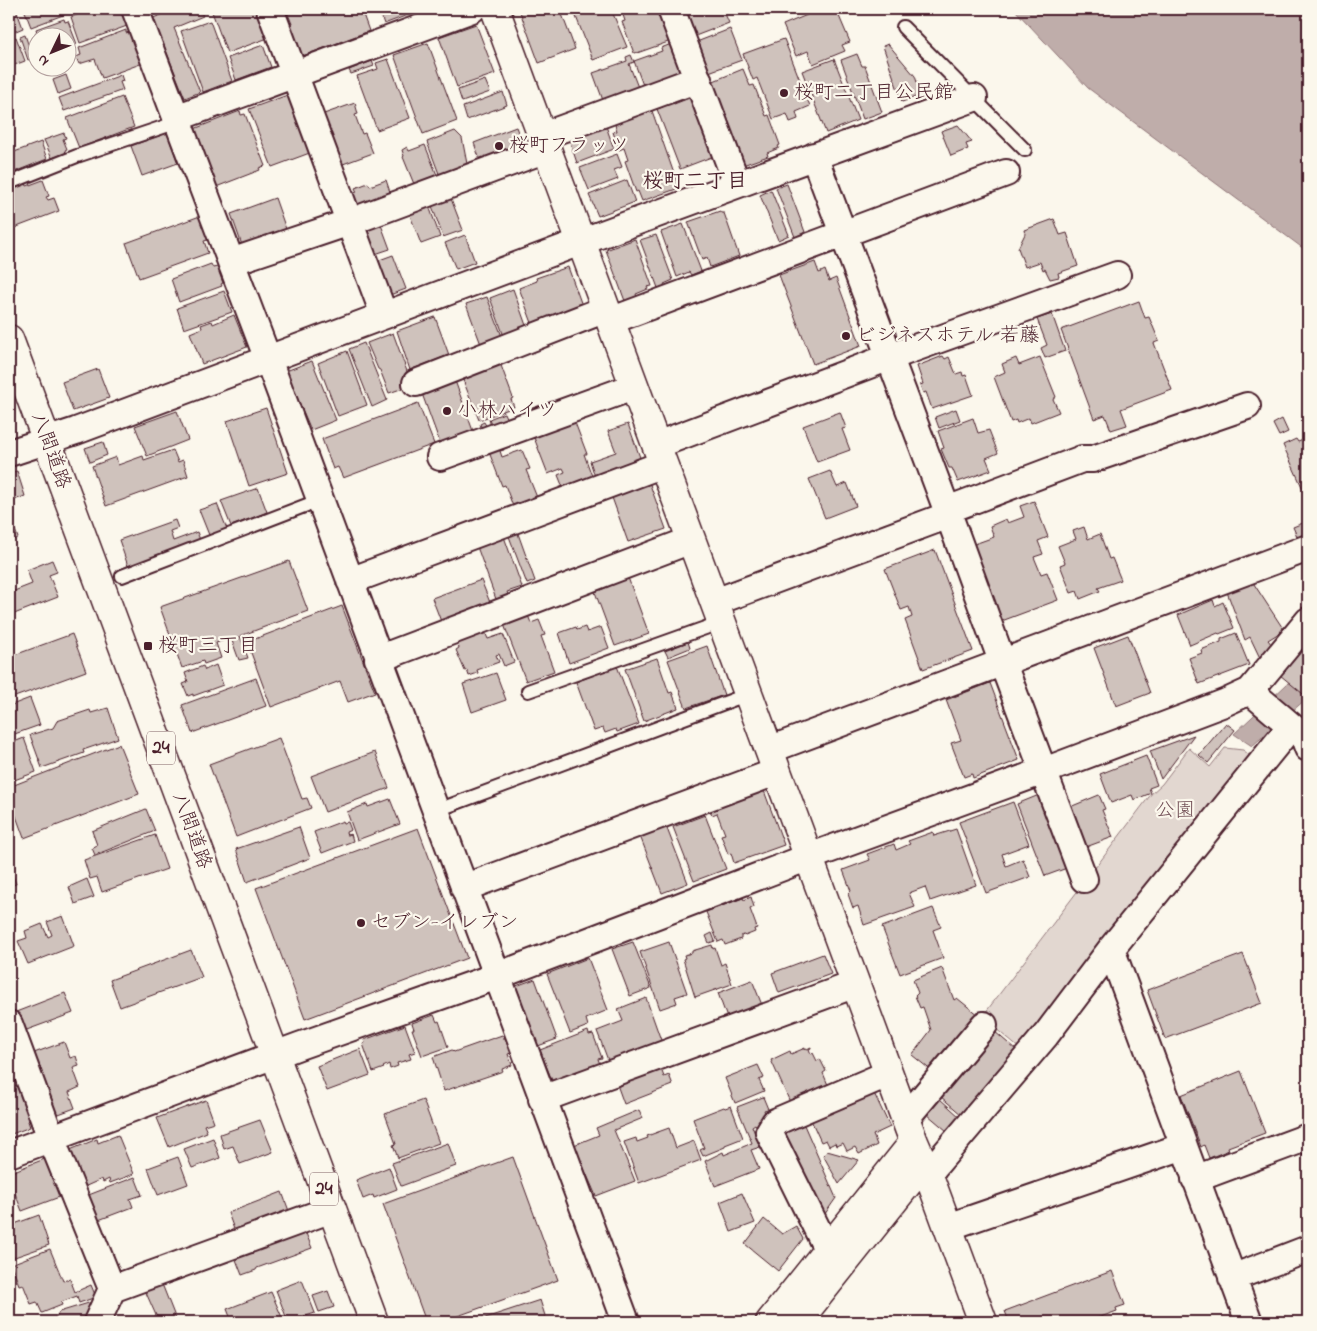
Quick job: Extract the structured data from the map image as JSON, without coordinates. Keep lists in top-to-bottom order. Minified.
{"streets":{"street":["八間道路","24"]},"districts":["桜町二丁目"],"parks":["公園"],"places":{"other":["桜町二丁目公民館","桜町フラッツ","ビジネスホテル 若藤","小林ハイツ","セブン-イレブン"],"transit":["桜町三丁目"]},"north":"bottom left"}
